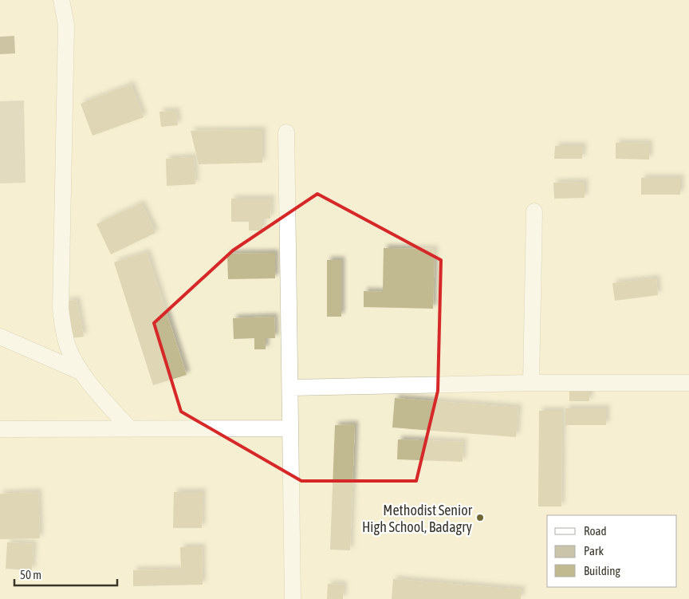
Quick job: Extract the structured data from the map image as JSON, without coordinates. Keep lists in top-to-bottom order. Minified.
{"places":["Methodist Senior High School, Badagry"],"legend":["Road","Park","Building"],"scale_bar":"50 m"}
